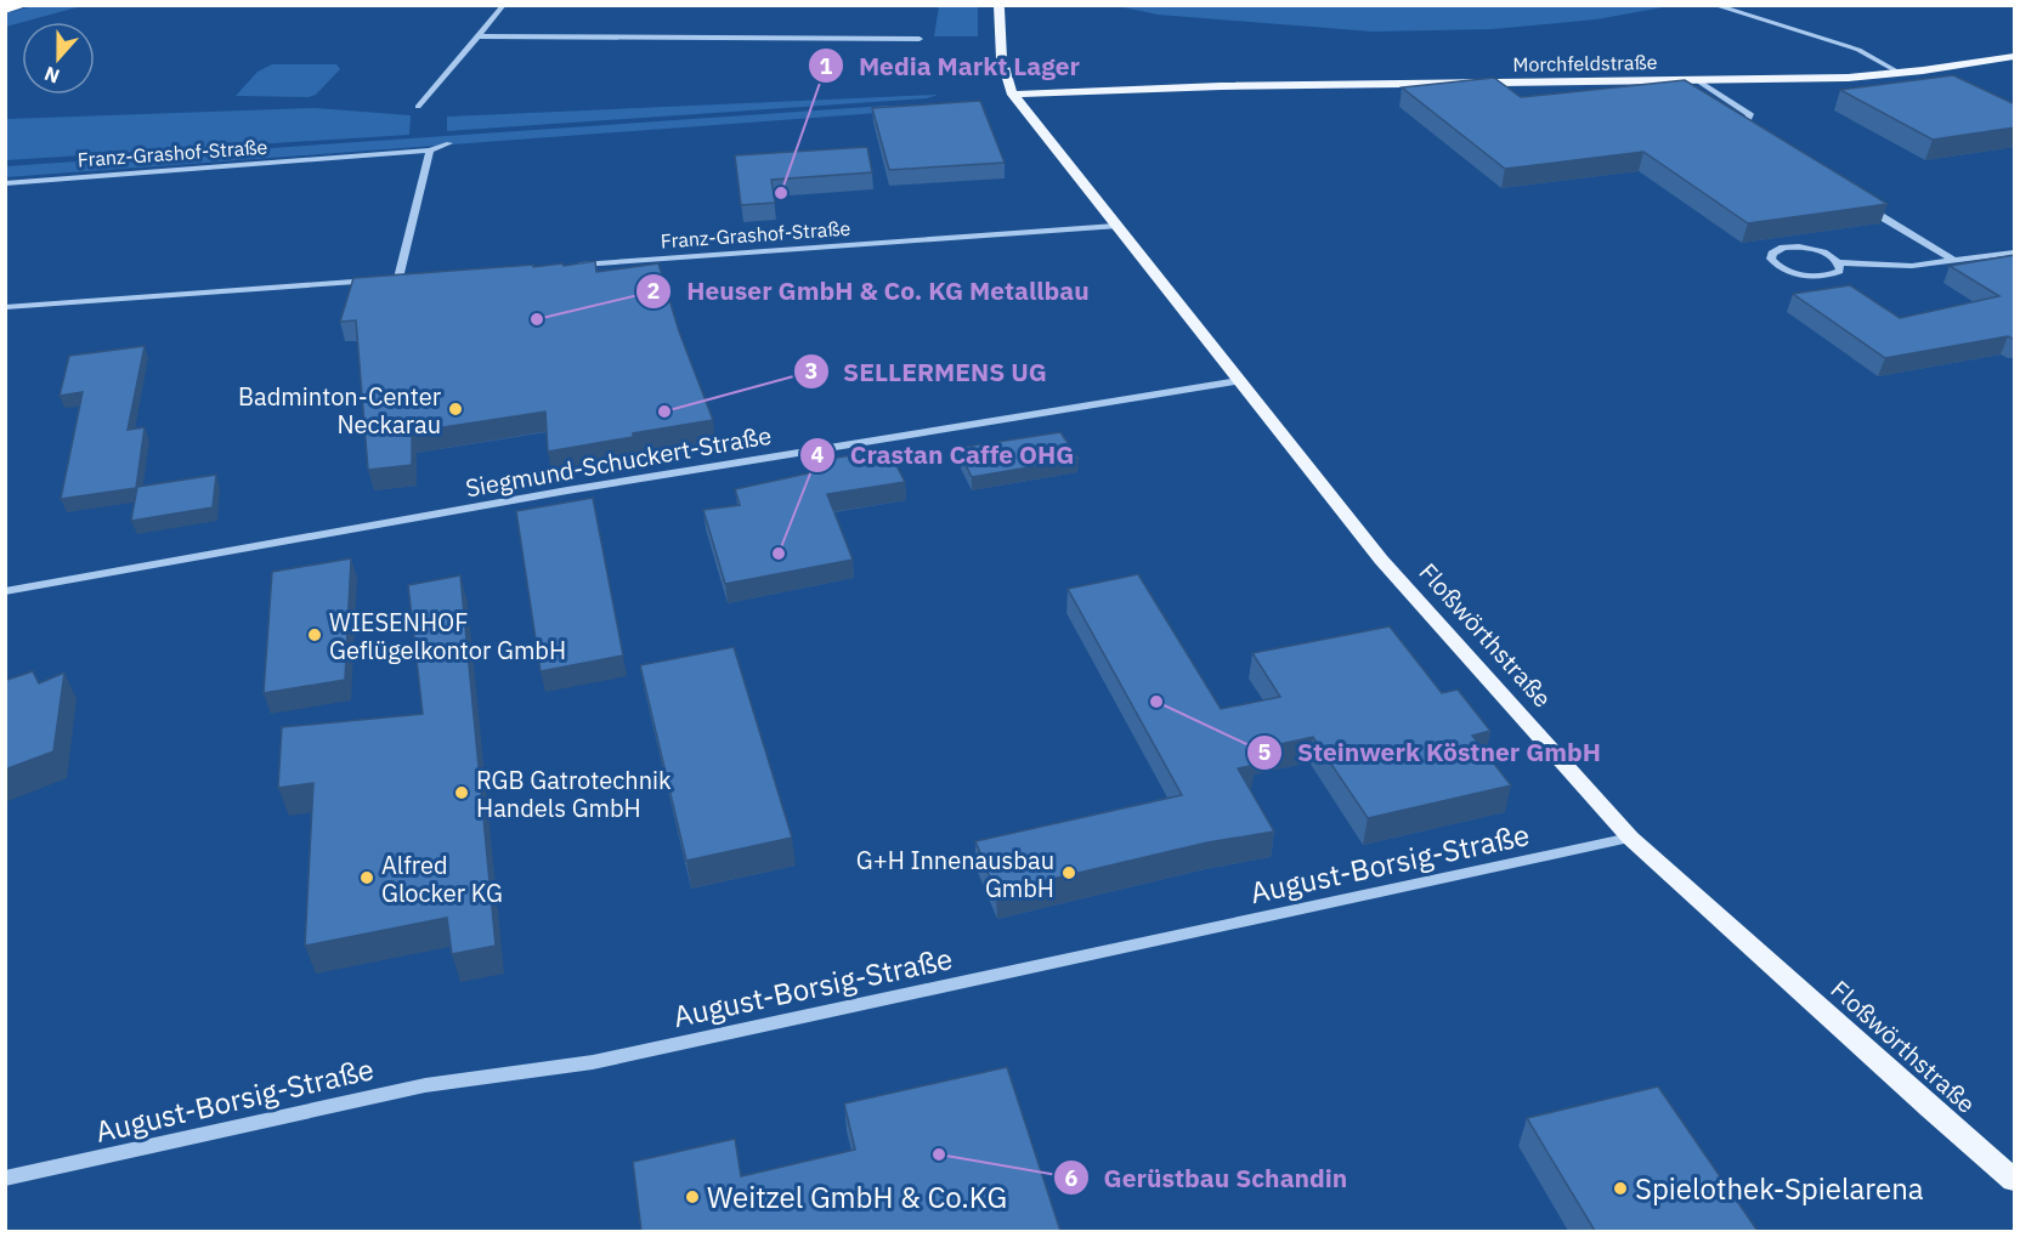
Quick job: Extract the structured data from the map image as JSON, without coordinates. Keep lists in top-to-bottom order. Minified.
{"streets":{"main road":["Morchfeldstraße","Floßwörthstraße"],"street":["Franz-Grashof-Straße","Siegmund-Schuckert-Straße","August-Borsig-Straße"]},"crossings":[["Morchfeldstraße","Floßwörthstraße"],["Franz-Grashof-Straße","Floßwörthstraße"],["Siegmund-Schuckert-Straße","Floßwörthstraße"],["Floßwörthstraße","August-Borsig-Straße"]],"places":["Media Markt Lager","Heuser GmbH & Co. KG Metallbau","Badminton-Center Neckarau","SELLERMENS UG","Crastan Caffe OHG","WIESENHOF Geflügelkontor GmbH","Steinwerk Köstner GmbH","RGB Gatrotechnik Handels GmbH","G+H Innenausbau GmbH","Alfred Glocker KG","Gerüstbau Schandin","Spielothek-Spielarena","Weitzel GmbH & Co.KG"],"north":"bottom"}
